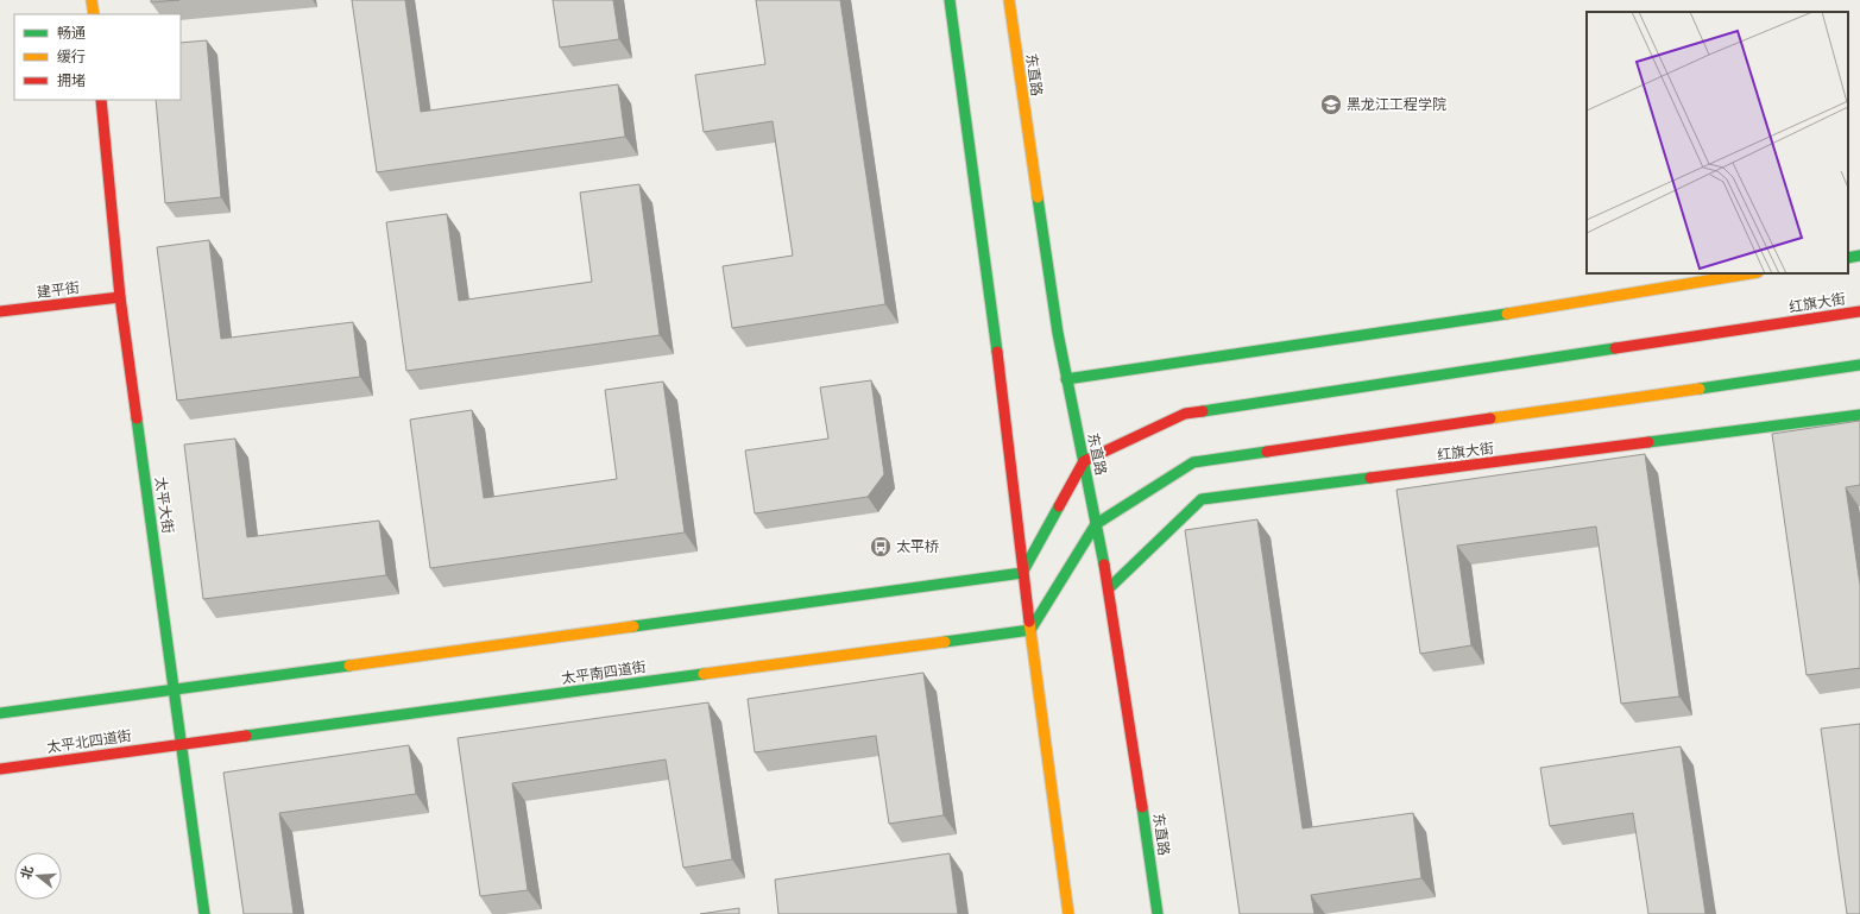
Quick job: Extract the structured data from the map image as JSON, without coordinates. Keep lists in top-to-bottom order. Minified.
{"streets":{"main road":["东直路","建平街","红旗大街","太平大街","太平南四道街","太平北四道街"]},"crossings":[["东直路","红旗大街"],["建平街","太平大街"],["太平大街","太平南四道街"],["太平大街","太平北四道街"],["太平南四道街","太平北四道街"]],"places":{"school or university":["黑龙江工程学院"],"bus stop":["太平桥"]},"legend":["畅通","缓行","拥堵"],"north":"left"}
